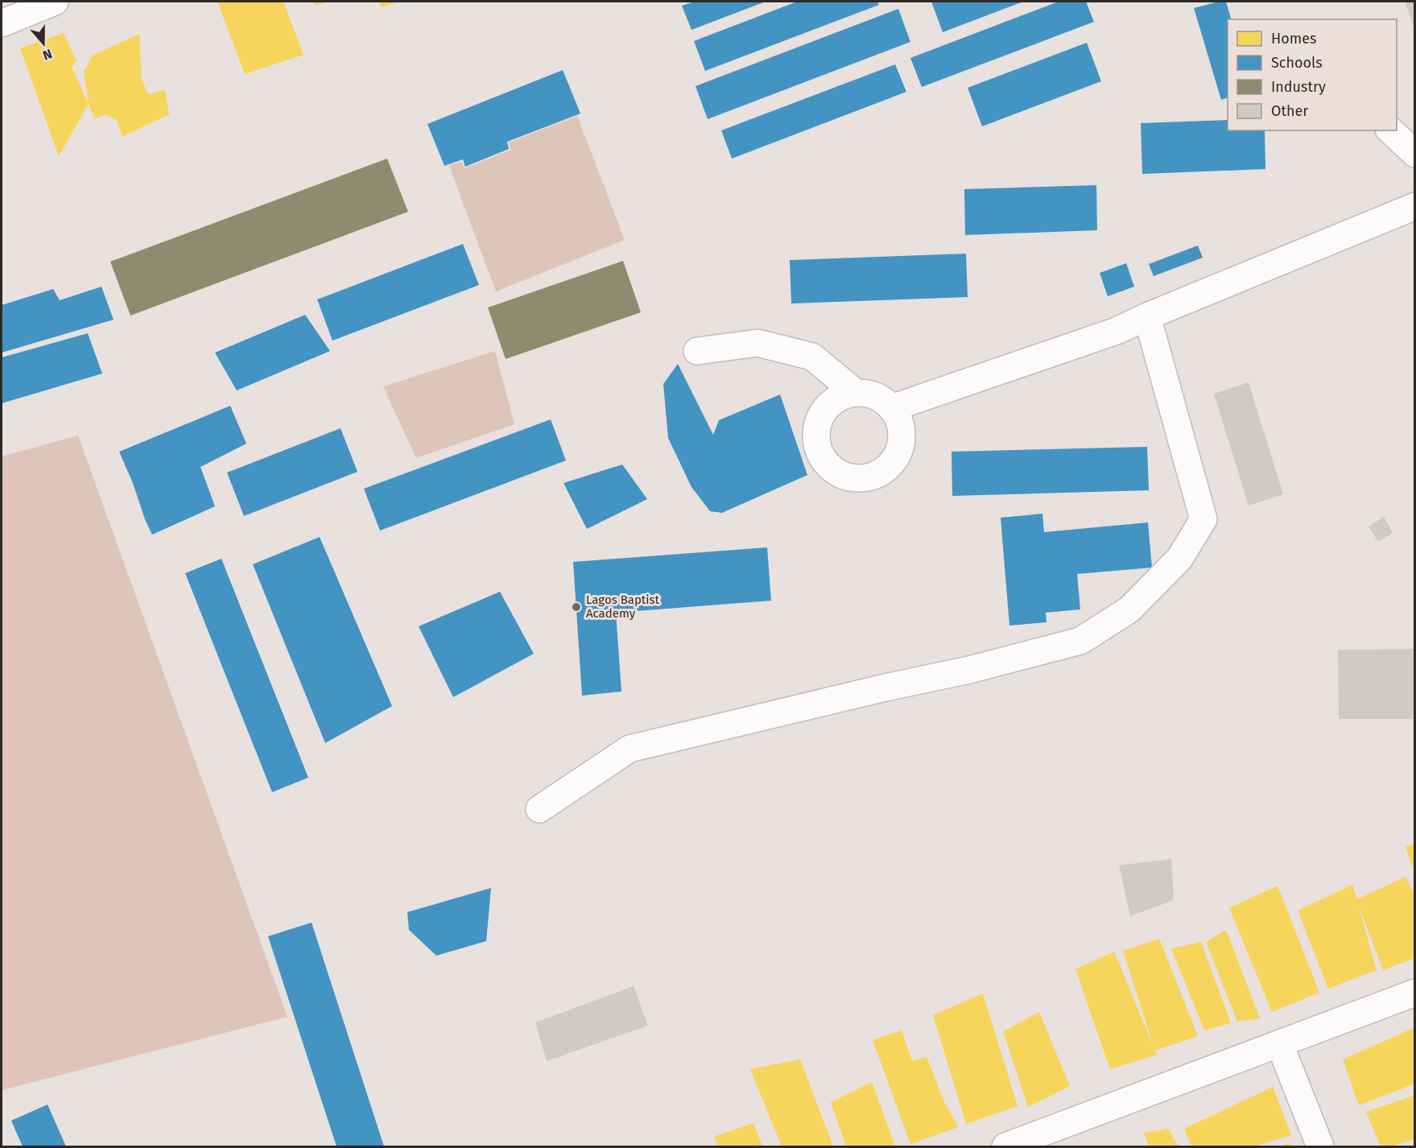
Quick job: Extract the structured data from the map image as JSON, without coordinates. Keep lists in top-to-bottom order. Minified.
{"places":["Lagos Baptist Academy"],"legend":["Homes","Schools","Industry","Other"],"north":"bottom"}
